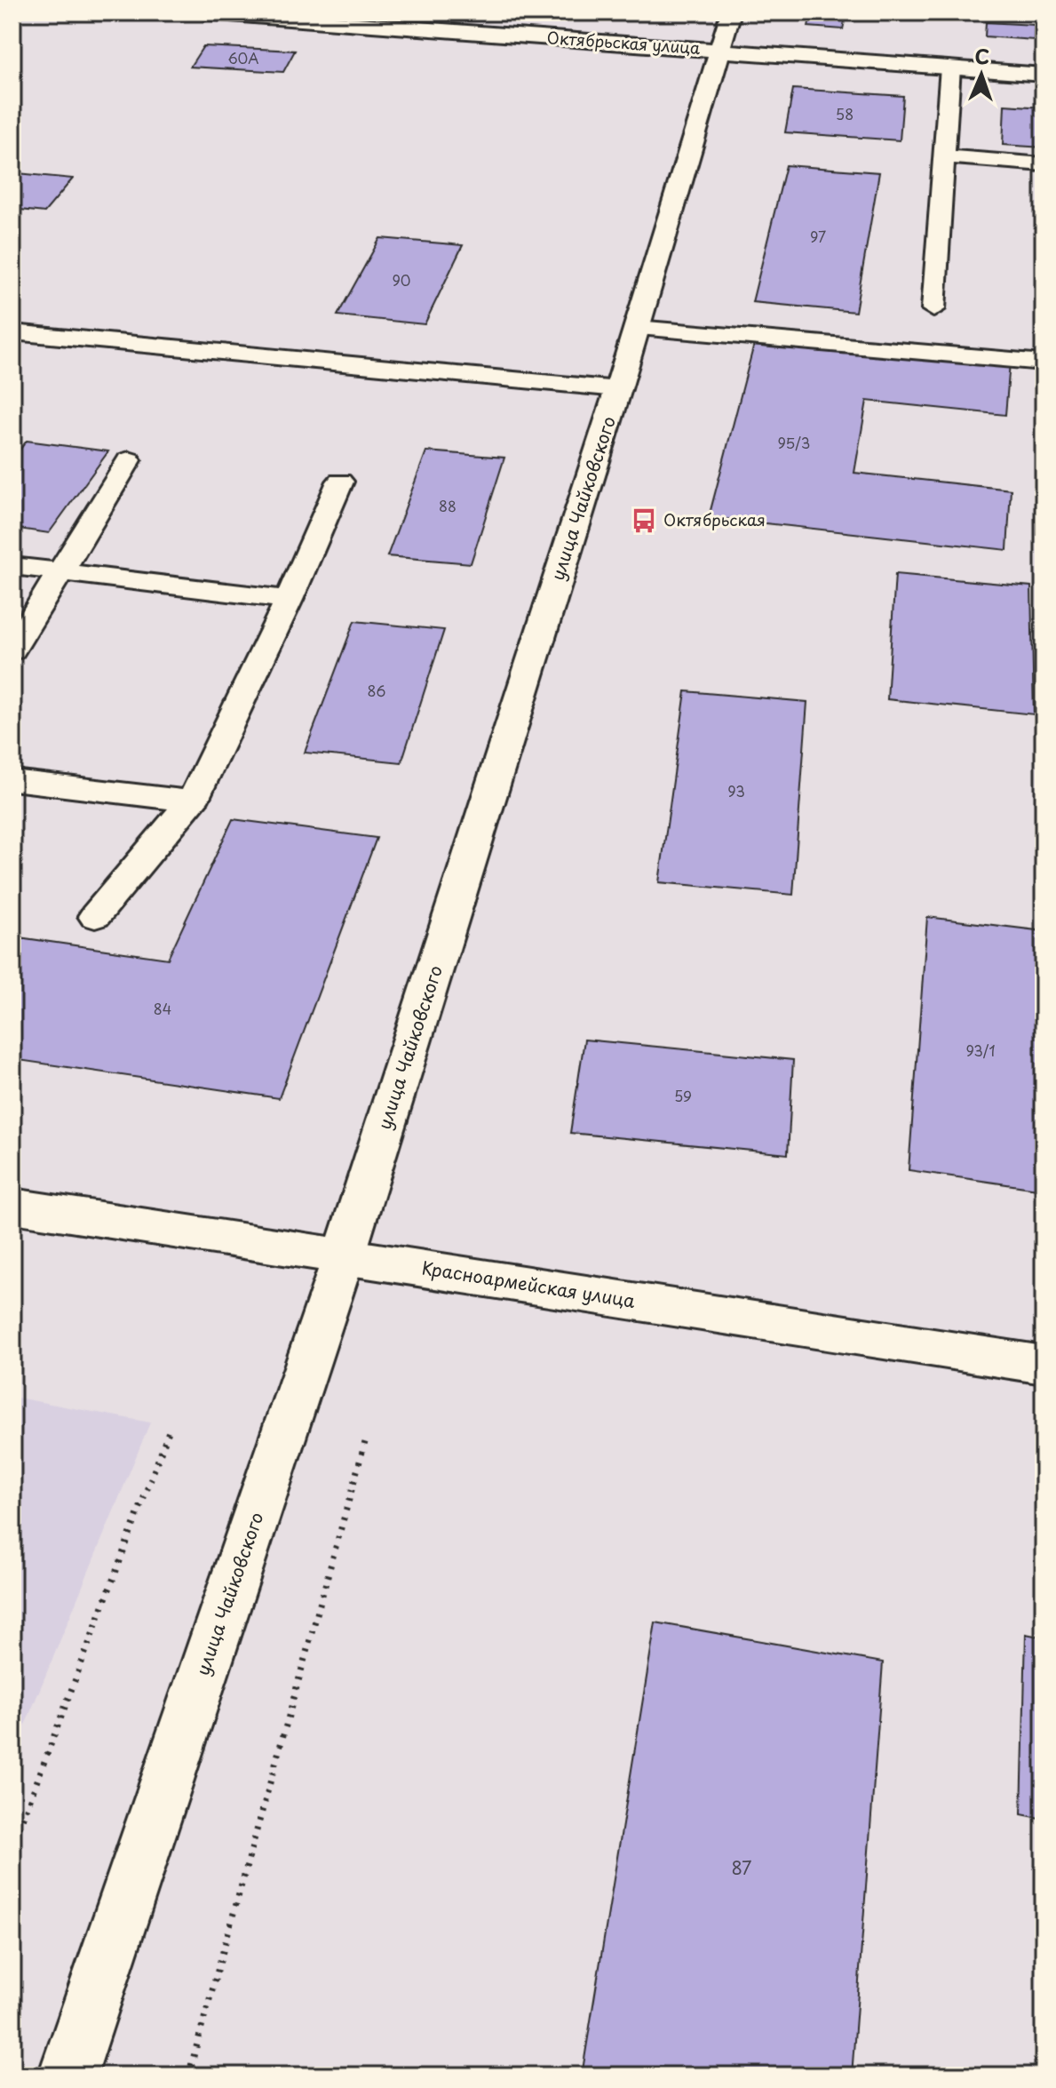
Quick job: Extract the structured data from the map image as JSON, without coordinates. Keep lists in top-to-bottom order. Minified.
{"streets":{"main road":["Октябрьская улица","улица Чайковского","Красноармейская улица"]},"crossings":[["Октябрьская улица","улица Чайковского"],["улица Чайковского","Красноармейская улица"]],"places":{"bus stop":["Октябрьская"]},"house_numbers":["60А","58","97","90","95/3","88","86","93","84","93/1","59","87"],"north":"top"}
